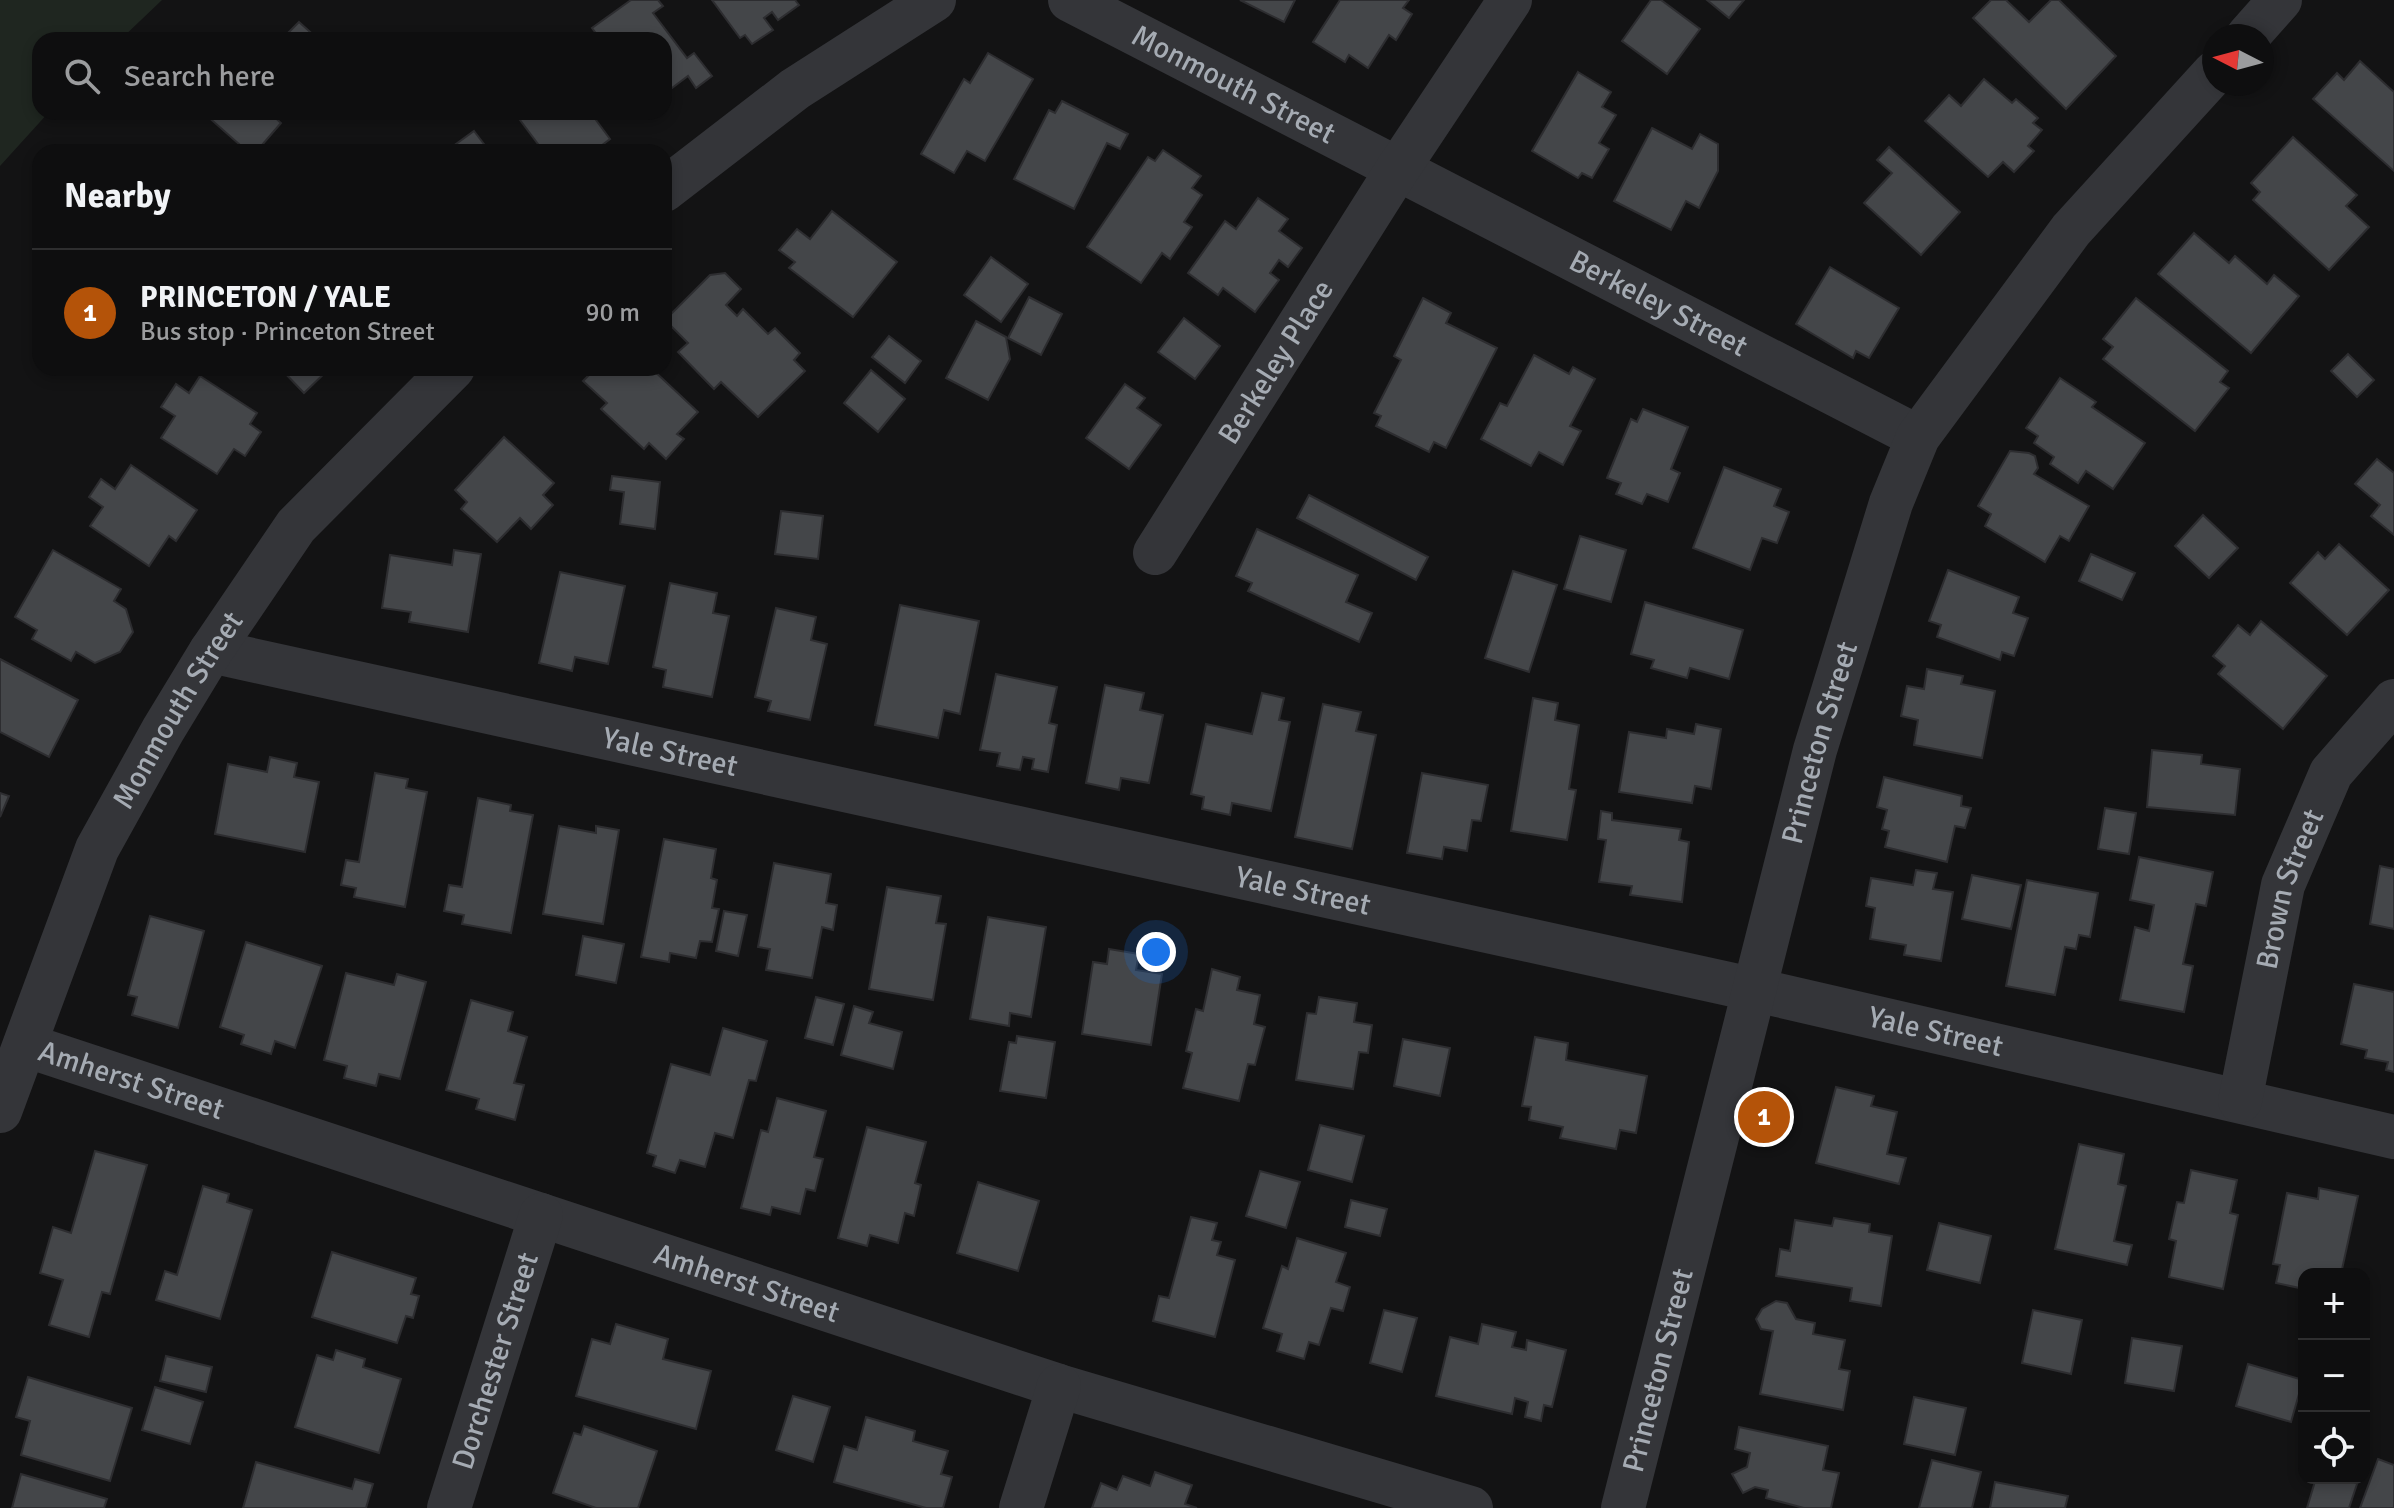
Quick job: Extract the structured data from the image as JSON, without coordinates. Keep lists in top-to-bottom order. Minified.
{"streets":{"street":["Monmouth Street","Berkeley Street","Berkeley Place","Princeton Street","Yale Street","Brown Street","Amherst Street","Dorchester Street"]},"crossings":[["Monmouth Street","Berkeley Street"],["Monmouth Street","Berkeley Place"],["Monmouth Street","Yale Street"],["Monmouth Street","Amherst Street"],["Berkeley Street","Berkeley Place"],["Berkeley Street","Princeton Street"],["Princeton Street","Yale Street"],["Yale Street","Brown Street"],["Amherst Street","Dorchester Street"]],"north":"left","page":{"search":"Search here","heading":"Nearby","list":[{"mark":"1","name":"PRINCETON / YALE","note":"Bus stop · Princeton Street","value":"90 m"}],"pins":"1","map_buttons":["+","−"]}}
